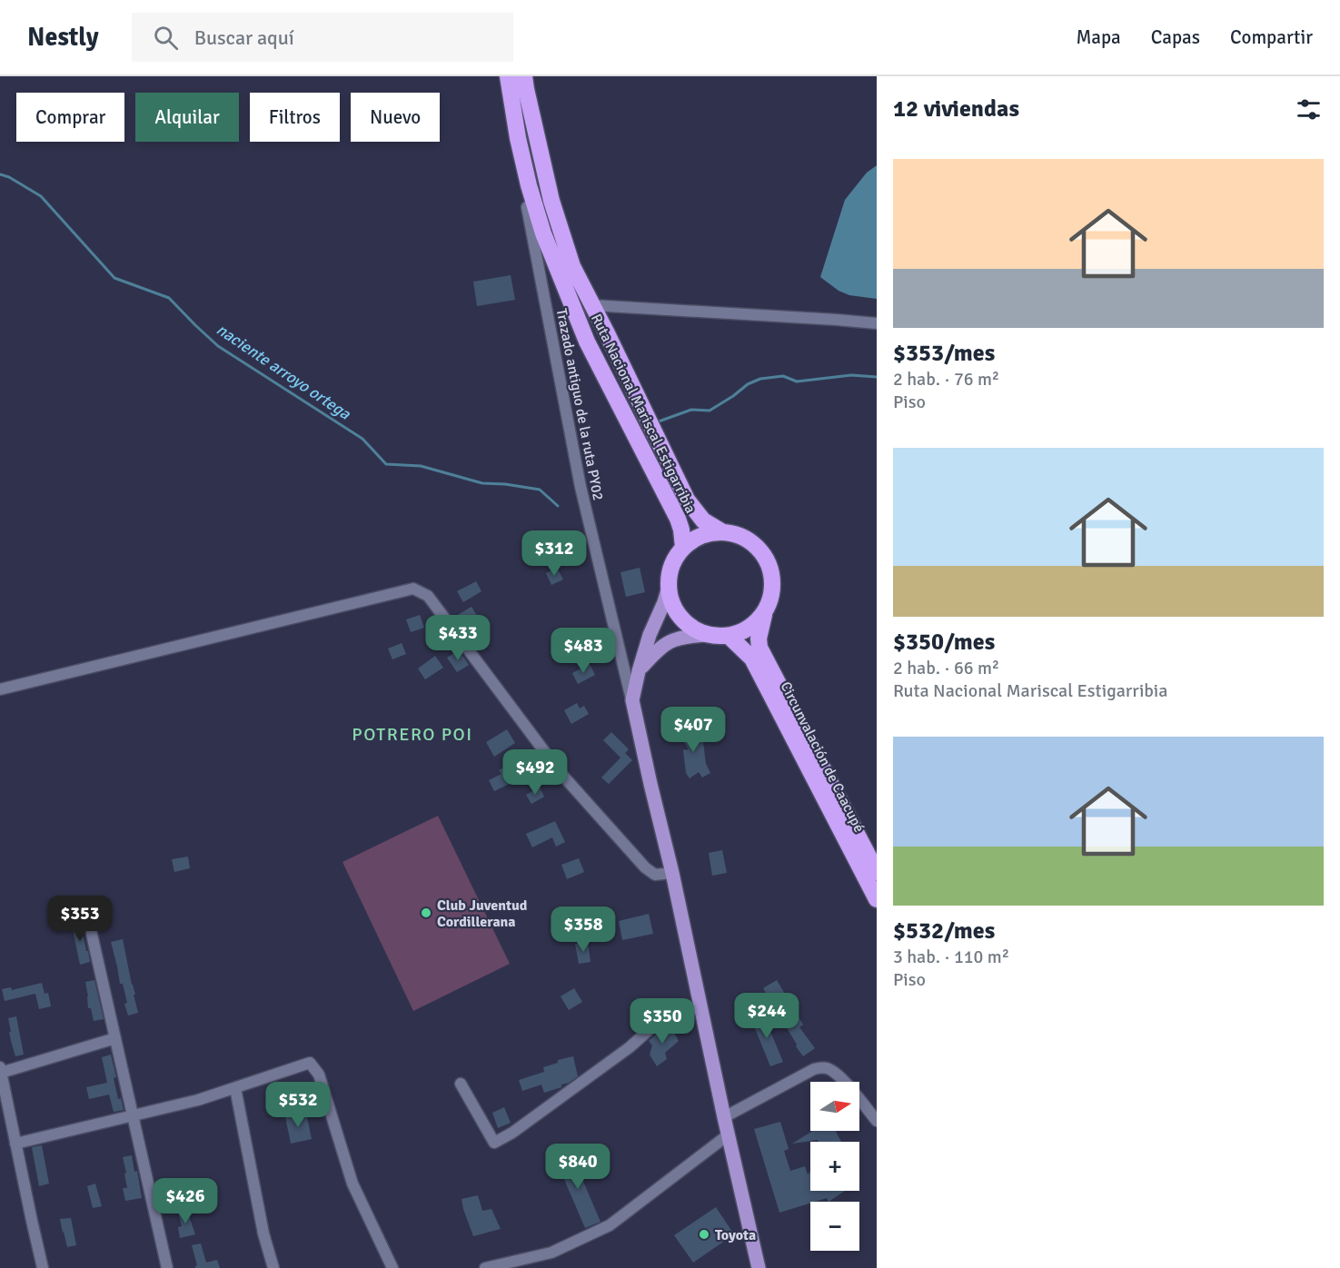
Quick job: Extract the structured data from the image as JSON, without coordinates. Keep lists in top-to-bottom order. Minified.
{"streets":{"highway":["Ruta Nacional Mariscal Estigarribia","Circunvalación de Caacupé"],"street":["Trazado antiguo de la ruta PY02"]},"crossings":[["Ruta Nacional Mariscal Estigarribia","Circunvalación de Caacupé"]],"districts":["POTRERO POI"],"water":["naciente arroyo ortega"],"places":["Club Juventud Cordillerana","Toyota"],"north":"right","page":{"header":"Nestly","search":"Buscar aquí","nav":["Mapa","Capas","Compartir"],"heading":"12 viviendas","chip":["Comprar","Alquilar","Filtros","Nuevo"],"list":[{"name":"$353/mes","note":"2 hab. · 76 m² · Piso"},{"name":"$350/mes","note":"2 hab. · 66 m² · Ruta Nacional Mariscal Estigarribia"},{"name":"$532/mes","note":"3 hab. · 110 m² · Piso"}],"price":["$312","$433","$483","$407","$492","$353","$358","$244","$350","$532","$840","$426"],"map_buttons":["+","−"]}}
